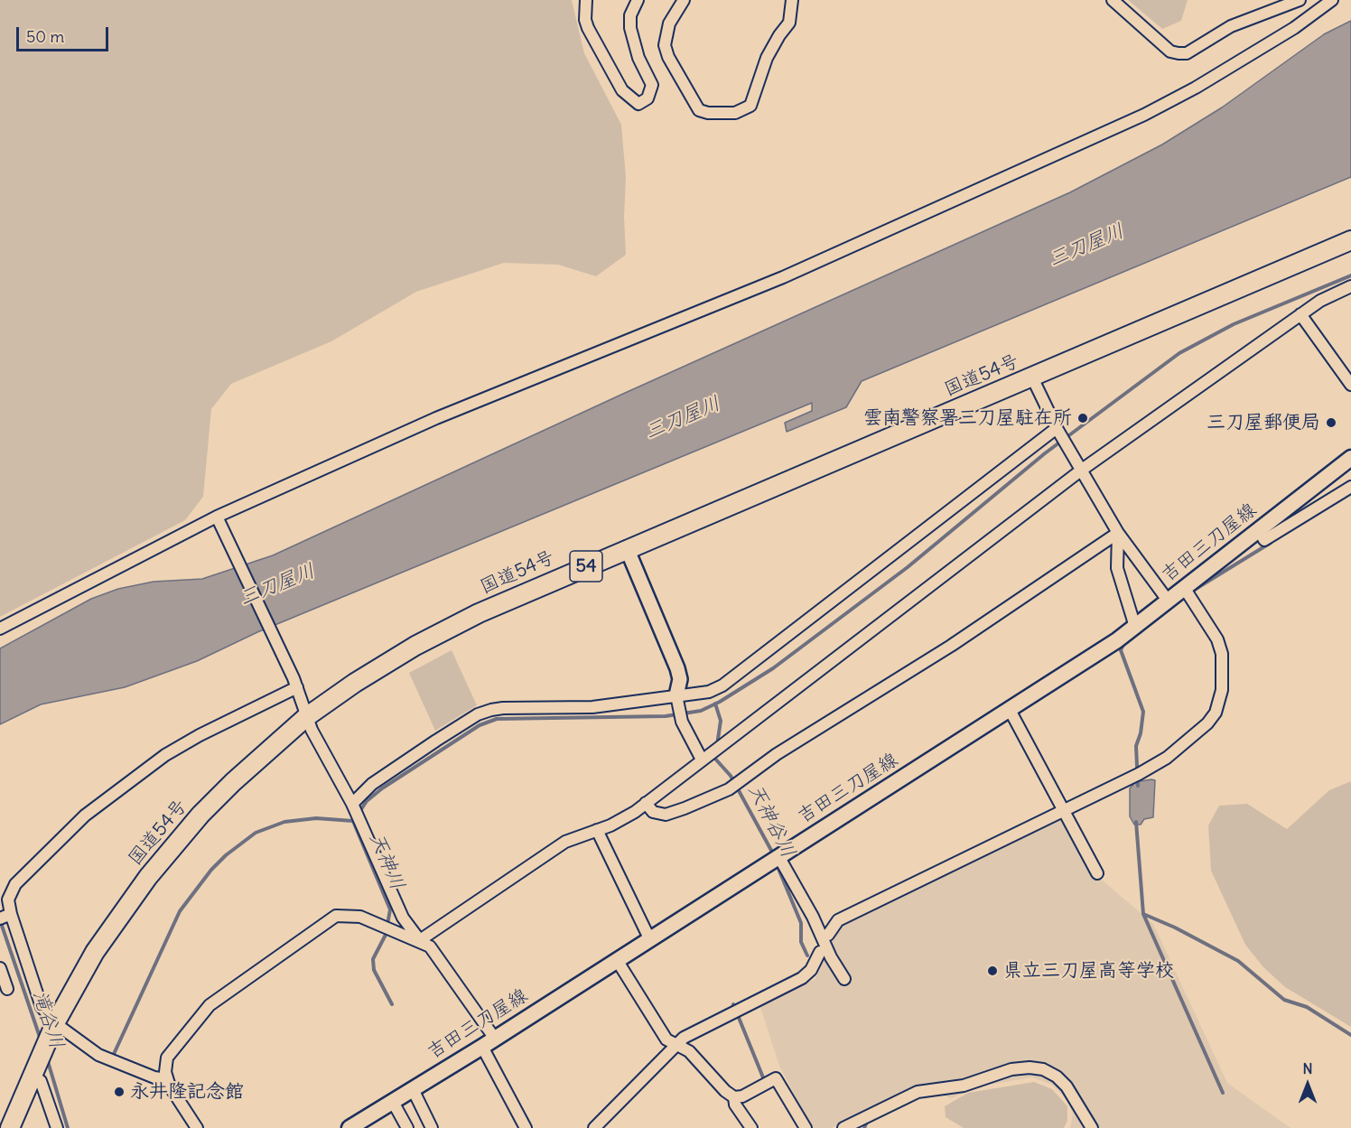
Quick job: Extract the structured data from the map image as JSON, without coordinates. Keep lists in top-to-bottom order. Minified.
{"streets":{"highway":["国道54号","54"],"main road":["吉田三刀屋線"]},"water":["三刀屋川","天神谷川","天神川","滝谷川"],"places":["雲南警察署三刀屋駐在所","三刀屋郵便局","県立三刀屋高等学校","永井隆記念館"],"scale_bar":"50 m","north":"top"}
